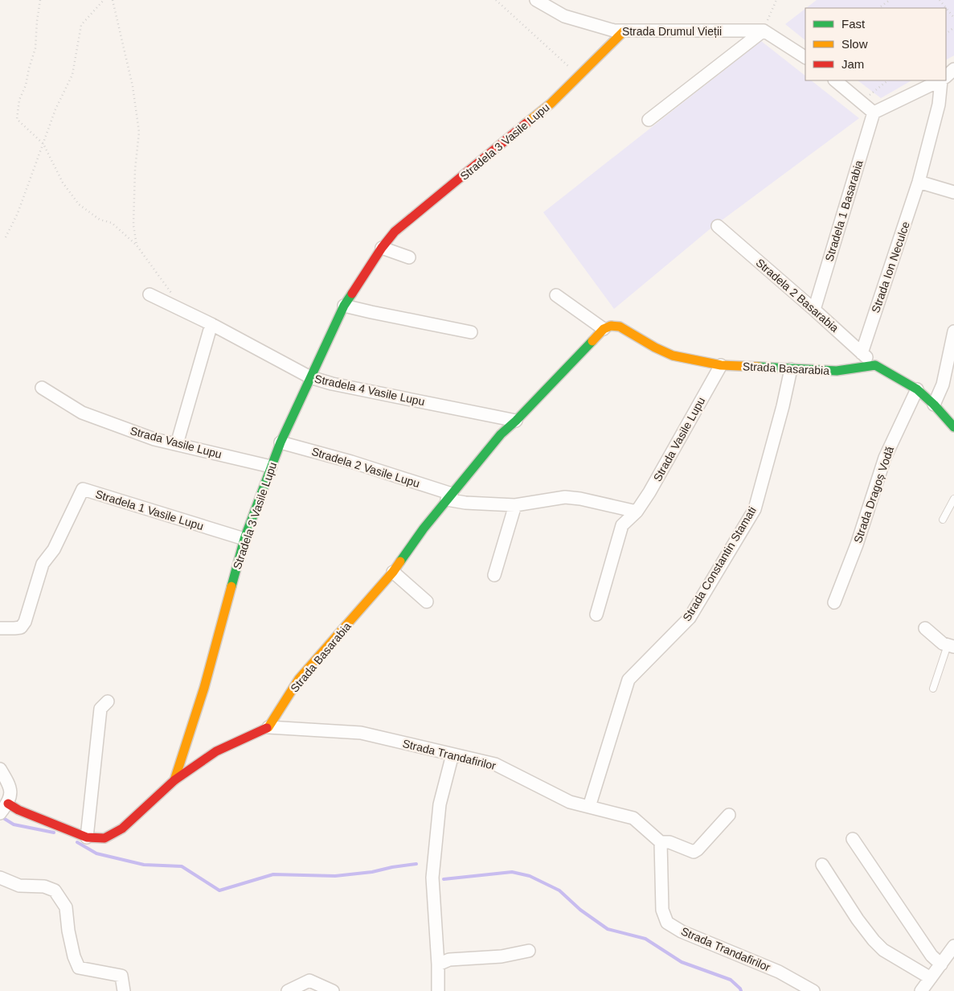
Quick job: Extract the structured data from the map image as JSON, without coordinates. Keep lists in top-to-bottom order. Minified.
{"streets":{"street":["Strada Drumul Vieții","Stradela 3 Vasile Lupu","Stradela 1 Basarabia","Strada Ion Neculce","Stradela 2 Basarabia","Strada Basarabia","Stradela 4 Vasile Lupu","Strada Vasile Lupu","Stradela 2 Vasile Lupu","Strada Dragoș Vodă","Stradela 1 Vasile Lupu","Strada Constantin Stamati","Strada Trandafirilor"]},"crossings":[["Strada Drumul Vieții","Stradela 3 Vasile Lupu"],["Stradela 3 Vasile Lupu","Stradela 4 Vasile Lupu"],["Stradela 3 Vasile Lupu","Strada Vasile Lupu"],["Stradela 3 Vasile Lupu","Stradela 2 Vasile Lupu"],["Stradela 3 Vasile Lupu","Stradela 1 Vasile Lupu"],["Stradela 1 Basarabia","Stradela 2 Basarabia"],["Strada Ion Neculce","Stradela 2 Basarabia"],["Stradela 2 Basarabia","Strada Basarabia"],["Strada Basarabia","Stradela 4 Vasile Lupu"],["Strada Basarabia","Strada Vasile Lupu"],["Strada Basarabia","Stradela 2 Vasile Lupu"],["Strada Basarabia","Strada Constantin Stamati"],["Strada Basarabia","Strada Trandafirilor"],["Strada Constantin Stamati","Strada Trandafirilor"]],"legend":["Fast","Slow","Jam"]}
